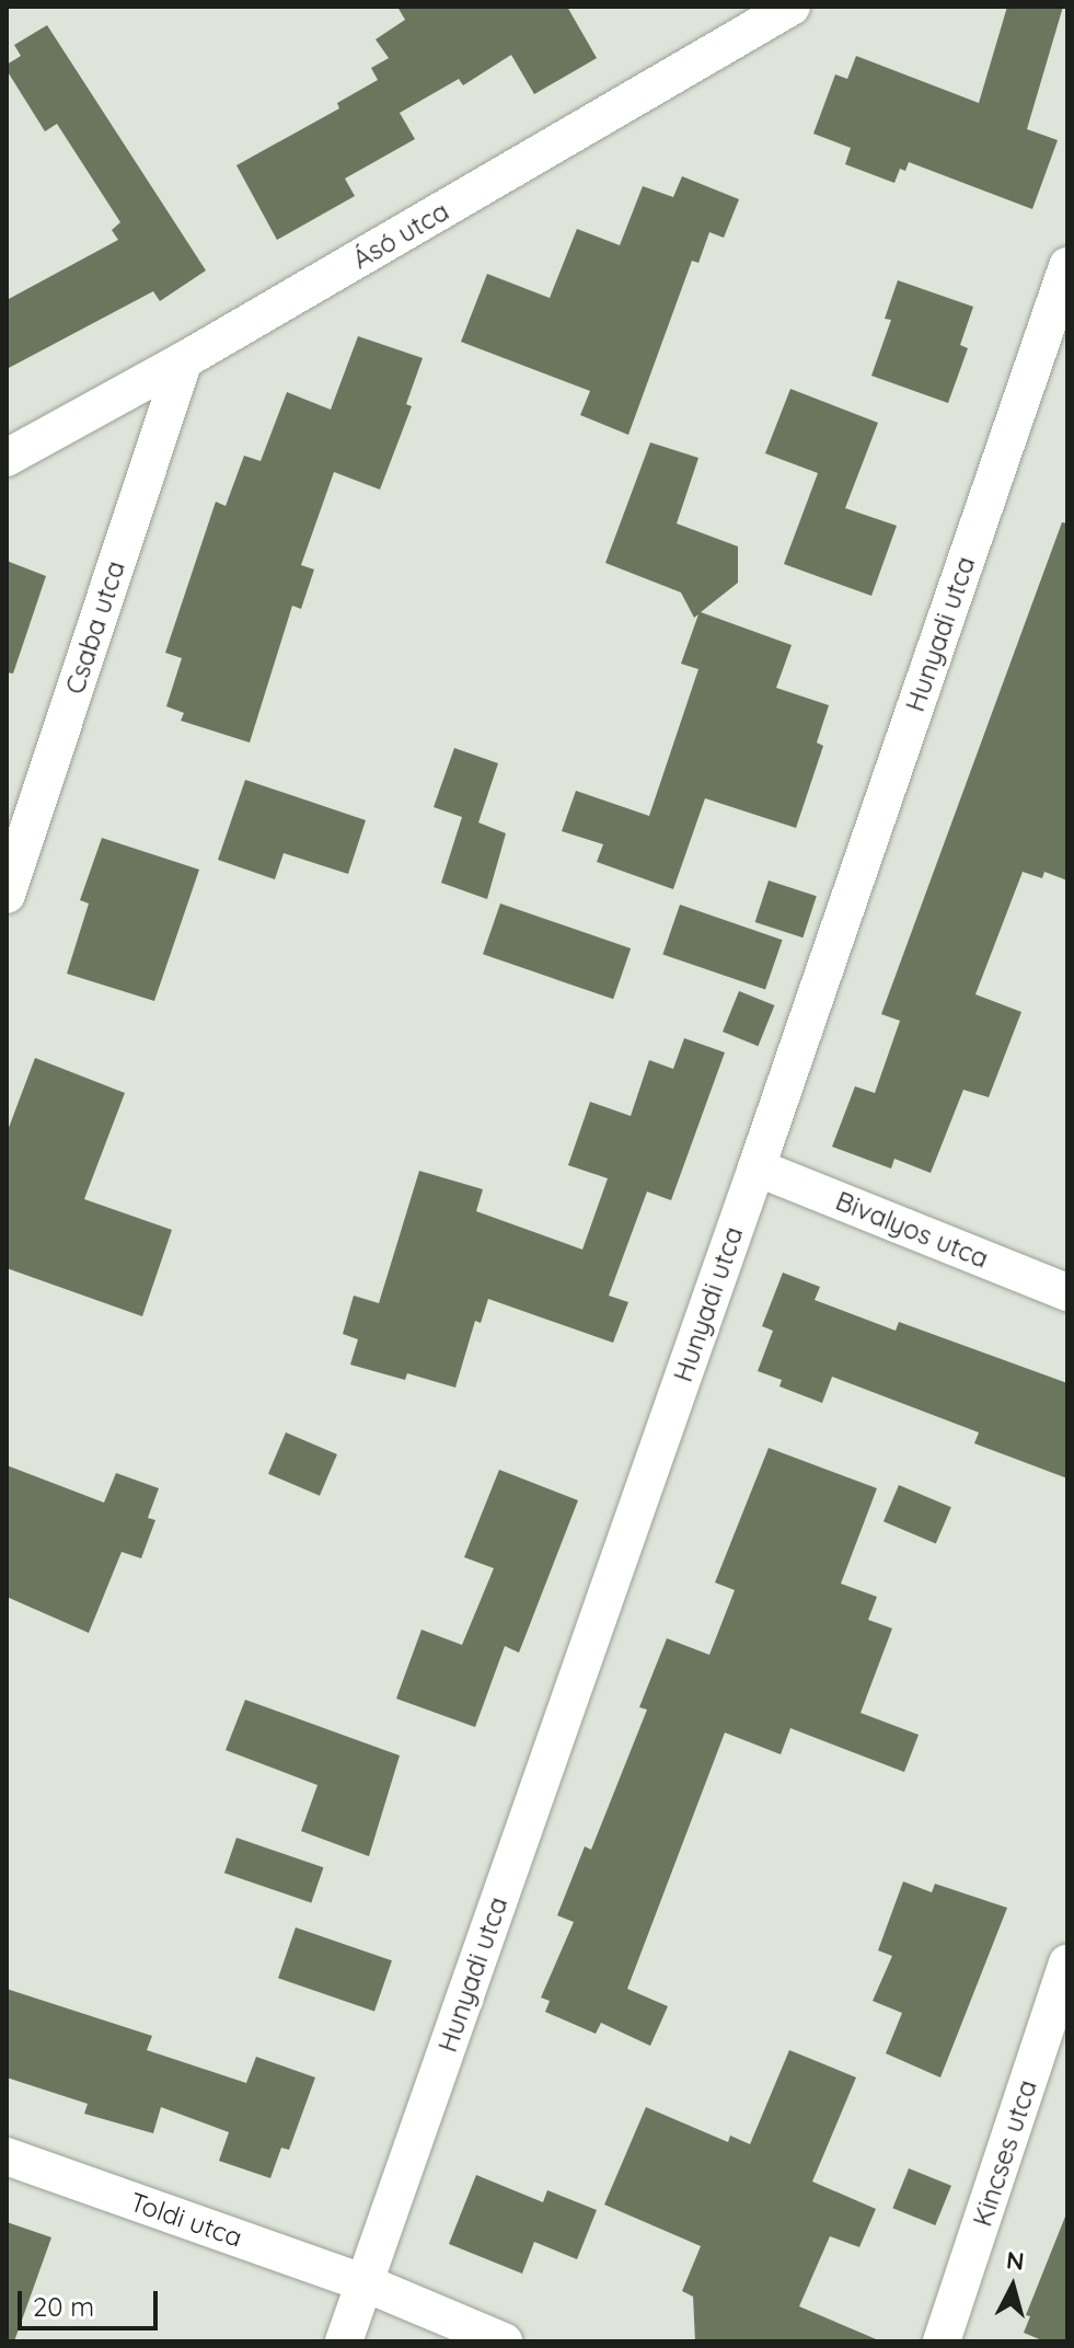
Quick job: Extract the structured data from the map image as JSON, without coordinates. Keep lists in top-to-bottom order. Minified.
{"streets":{"street":["Ásó utca","Csaba utca","Hunyadi utca","Bivalyos utca","Kincses utca","Toldi utca"]},"crossings":[["Ásó utca","Csaba utca"],["Hunyadi utca","Bivalyos utca"],["Hunyadi utca","Toldi utca"]],"scale_bar":"20 m","north":"top"}
